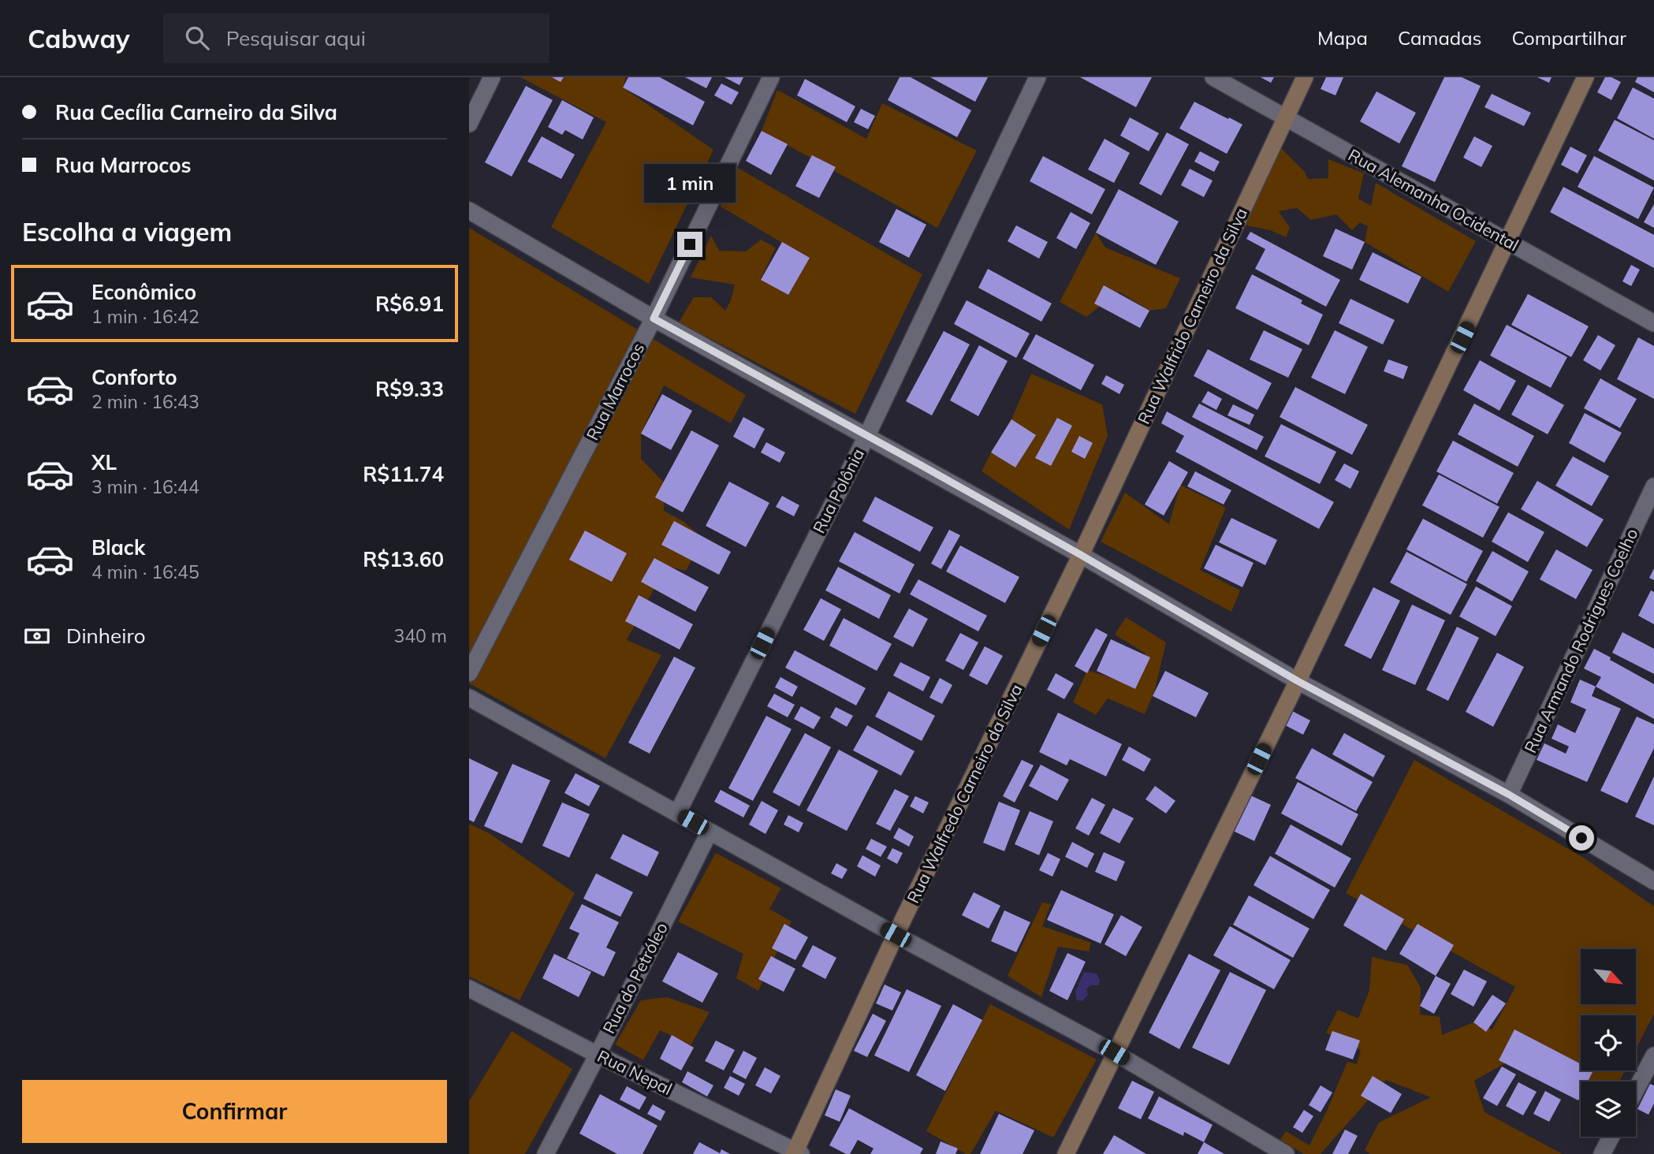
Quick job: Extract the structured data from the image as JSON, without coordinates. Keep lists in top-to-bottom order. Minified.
{"streets":{"main road":["Rua Walfrido Carneiro da Silva","Rua Walfredo Carneiro da Silva"],"street":["Rua Alemanha Ocidental","Rua Marrocos","Rua Polônia","Rua Armando Rodrigues Coelho","Rua do Petróleo","Rua Nepal"]},"crossings":[["Rua Alemanha Ocidental","Rua Walfrido Carneiro da Silva"],["Rua Walfrido Carneiro da Silva","Rua Walfredo Carneiro da Silva"],["Rua Walfredo Carneiro da Silva","Rua Nepal"],["Rua do Petróleo","Rua Nepal"]],"north":"bottom right","page":{"header":"Cabway","search":"Pesquisar aqui","nav":["Mapa","Camadas","Compartilhar"],"banner":["Rua Cecília Carneiro da Silva","Rua Marrocos"],"bubble":"1 min","heading":"Escolha a viagem","list":[{"name":"Econômico","note":"1 min · 16:42","value":"R$6.91"},{"name":"Conforto","note":"2 min · 16:43","value":"R$9.33"},{"name":"XL","note":"3 min · 16:44","value":"R$11.74"},{"name":"Black","note":"4 min · 16:45","value":"R$13.60"}],"pay":["Dinheiro","340 m"],"buttons":"Confirmar"}}
